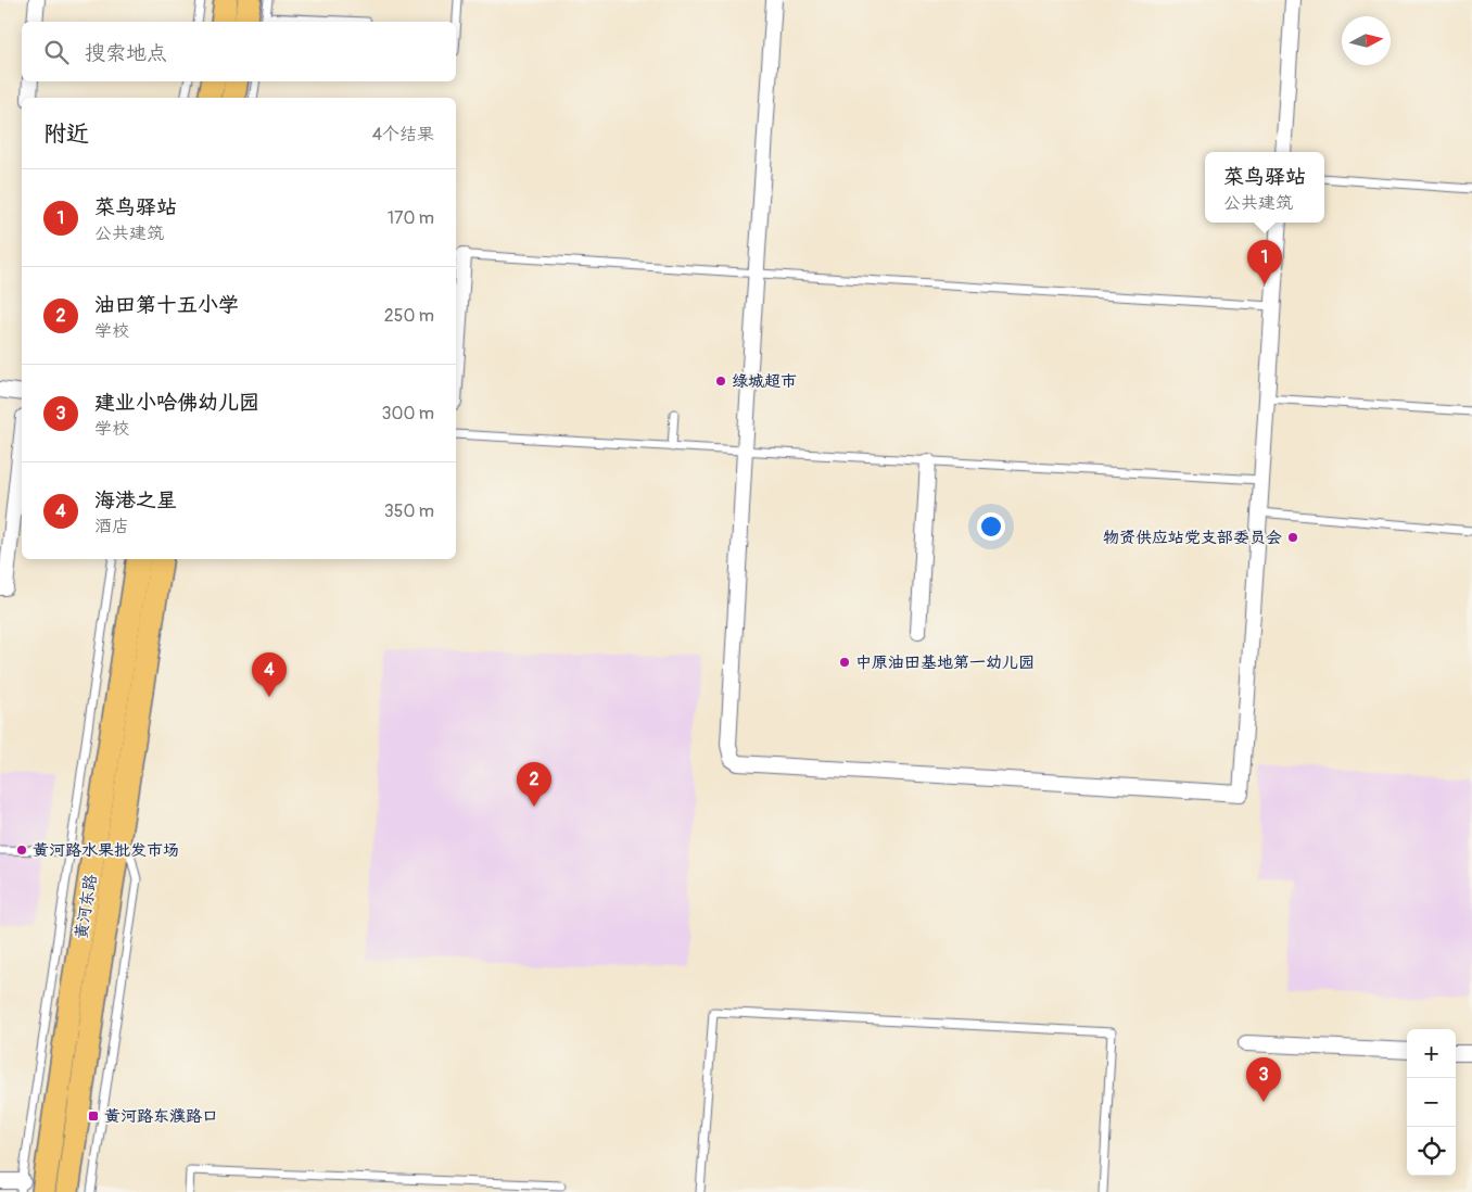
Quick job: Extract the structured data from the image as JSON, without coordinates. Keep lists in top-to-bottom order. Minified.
{"streets":{"main road":["黄河东路"]},"places":{"other":["绿城超市","物资供应站党支部委员会","中原油田基地第一幼儿园","黄河路水果批发市场"],"transit":["黄河路东濮路口"]},"north":"right","page":{"search":"搜索地点","heading":["附近","4个结果"],"popup":["菜鸟驿站","公共建筑"],"list":[{"mark":"1","name":"菜鸟驿站","note":"公共建筑","value":"170 m"},{"mark":"2","name":"油田第十五小学","note":"学校","value":"250 m"},{"mark":"3","name":"建业小哈佛幼儿园","note":"学校","value":"300 m"},{"mark":"4","name":"海港之星","note":"酒店","value":"350 m"}],"pins":["1","4","2","3"],"map_buttons":["+","−"]}}
